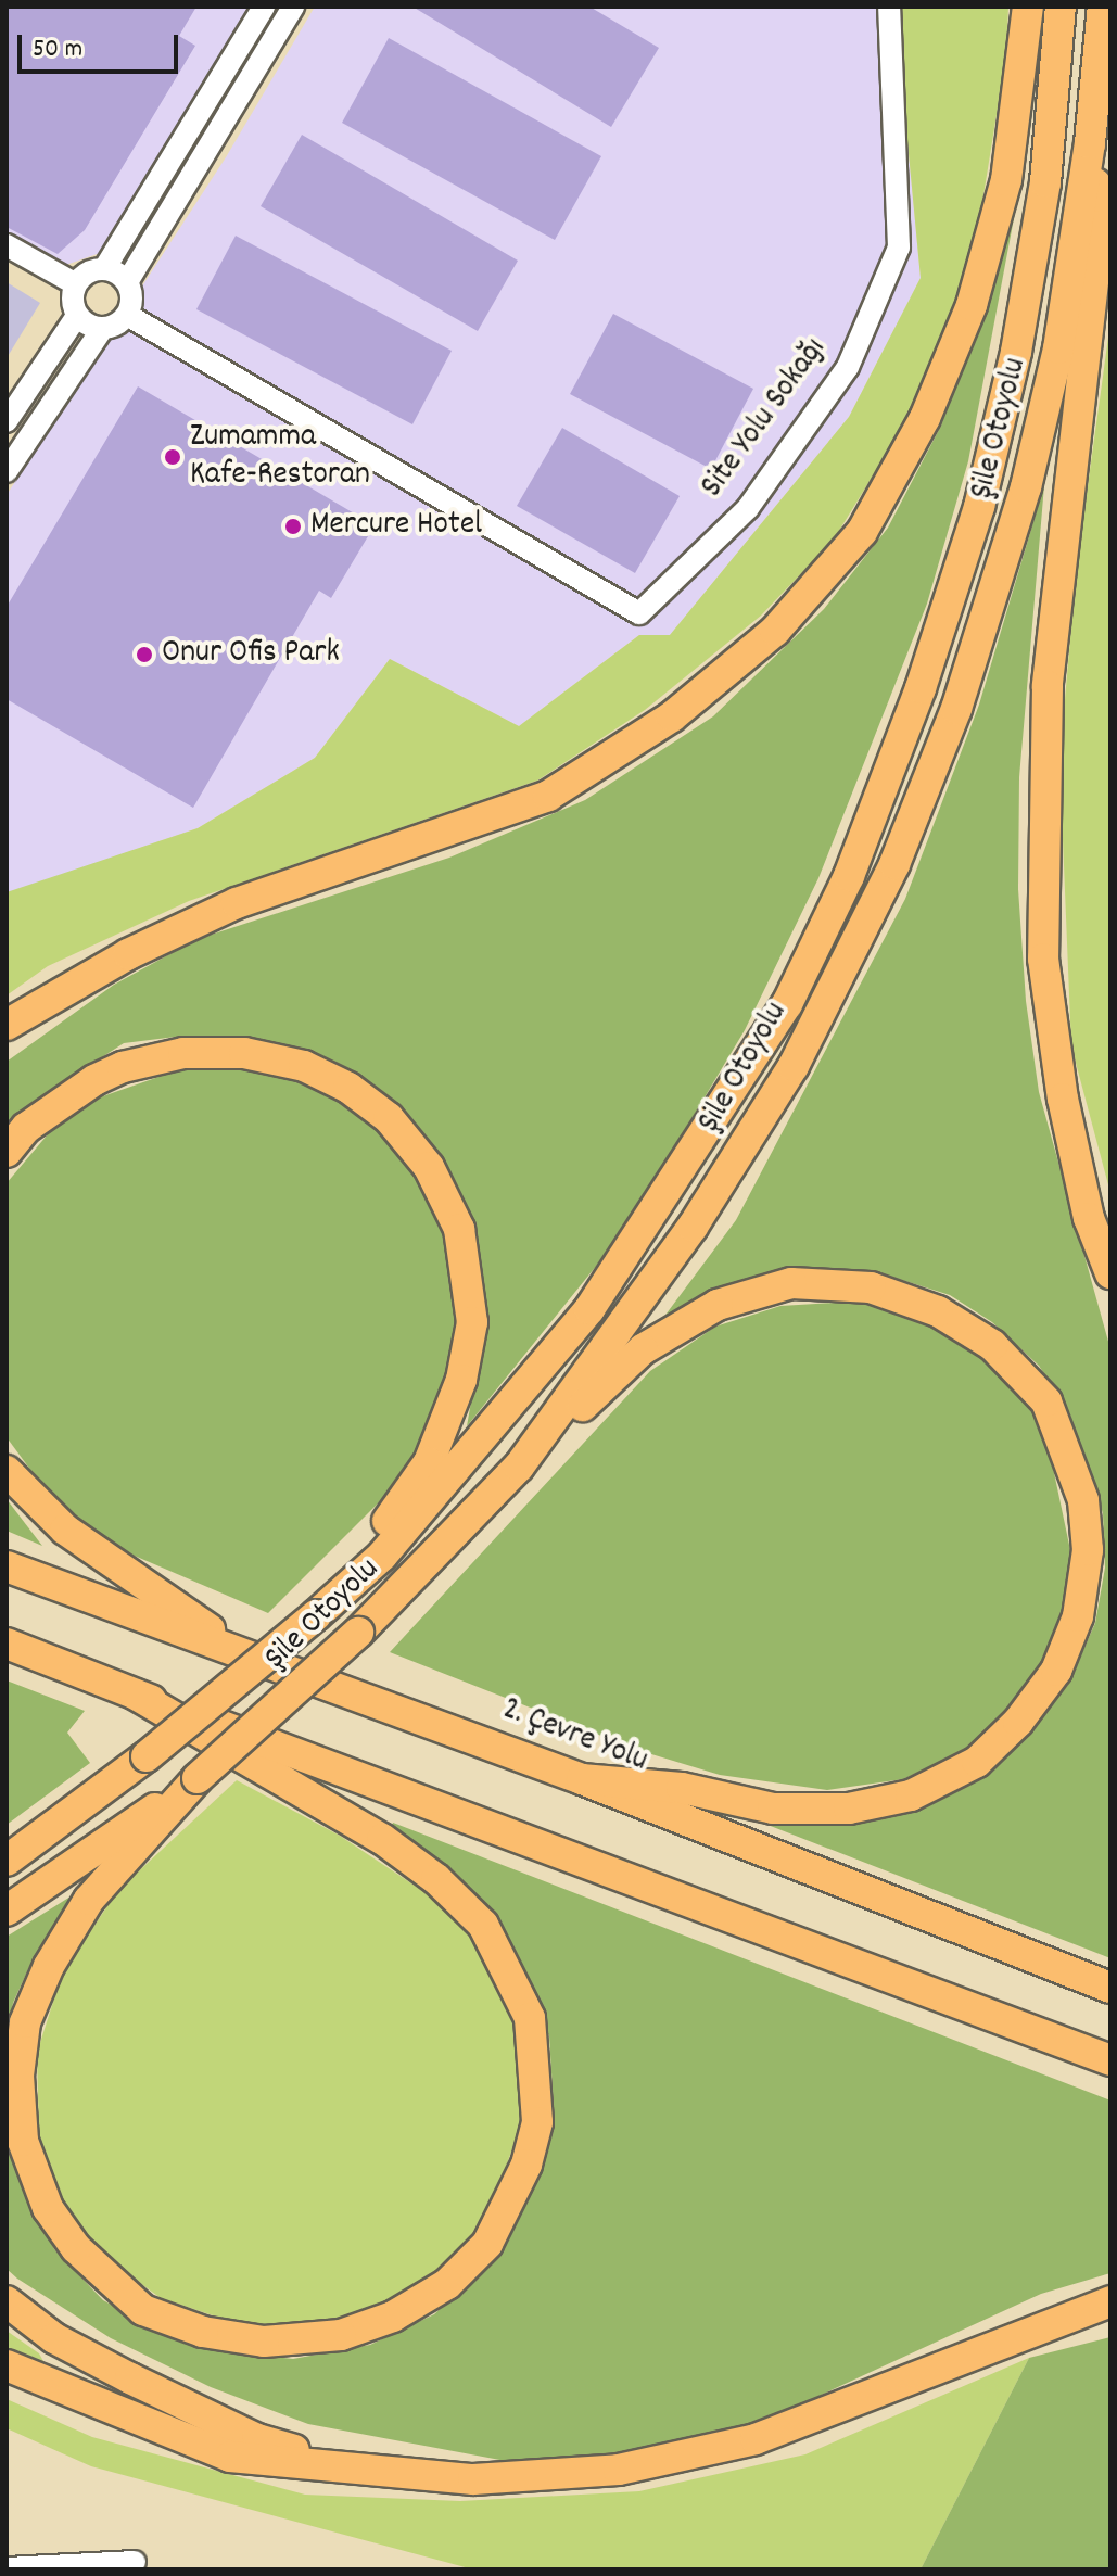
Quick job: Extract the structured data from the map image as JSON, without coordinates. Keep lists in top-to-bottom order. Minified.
{"streets":{"highway":["Şile Otoyolu","2. Çevre Yolu"],"street":["Site Yolu Sokağı"]},"places":["Zumamma Kafe-Restoran","Mercure Hotel","Onur Ofis Park"],"scale_bar":"50 m"}
